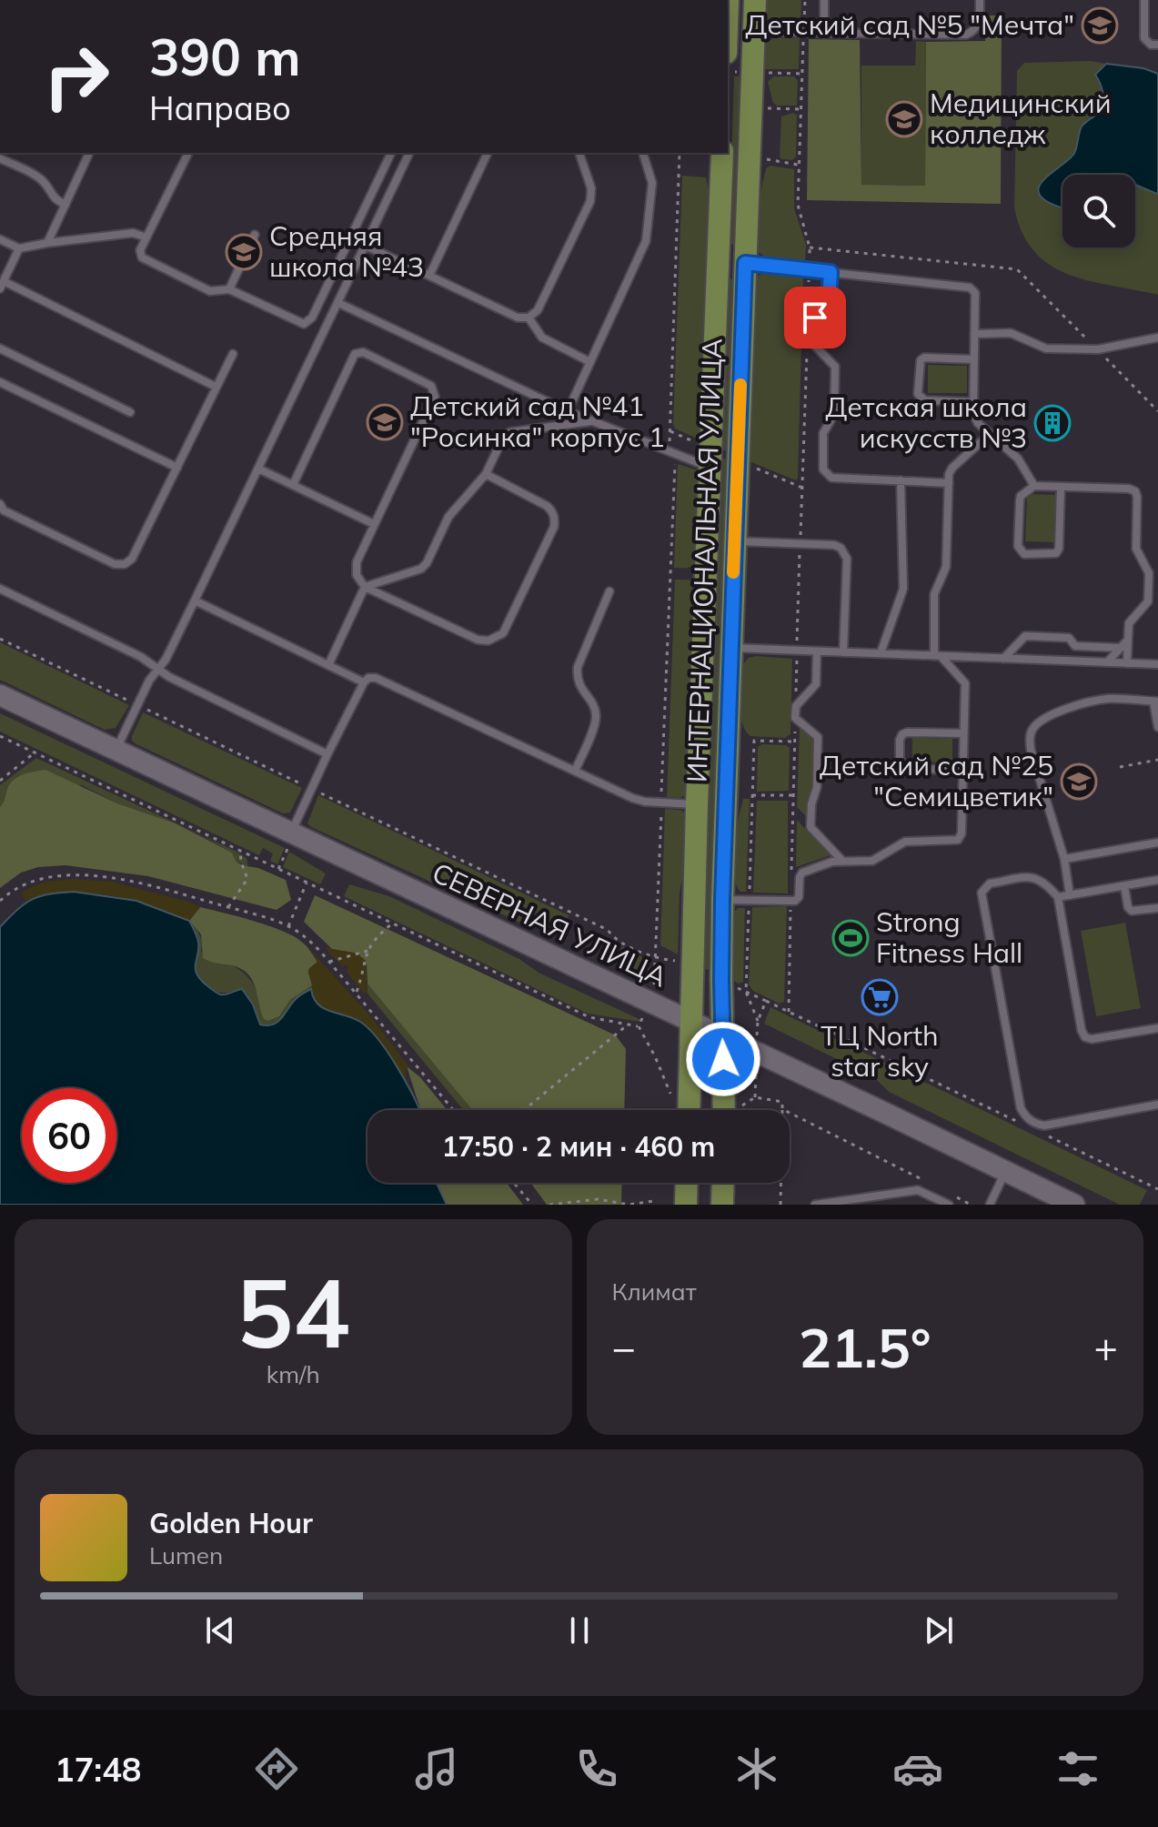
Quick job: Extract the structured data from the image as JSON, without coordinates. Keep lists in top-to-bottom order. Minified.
{"streets":{"main road":["ИНТЕРНАЦИОНАЛЬНАЯ УЛИЦА","СЕВЕРНАЯ УЛИЦА"]},"crossings":[["ИНТЕРНАЦИОНАЛЬНАЯ УЛИЦА","СЕВЕРНАЯ УЛИЦА"]],"places":{"school or university":["Детский сад №5 \"Мечта\"","Медицинский колледж","Средняя школа №43","Детский сад №41 \"Росинка\" корпус 1","Детский сад №25 \"Семицветик\""],"building":["Детская школа искусств №3"],"sports":["Strong Fitness Hall"],"supermarket":["ТЦ North star sky"]},"page":{"turn":["390 m","Направо"],"limit":"60","trip":"17:50 · 2 мин · 460 m","tile":[["54","km/h"],"Климат"],"heat":["−","21.5°","+"],"song":["Golden Hour","Lumen"],"tabs":"17:48"}}
